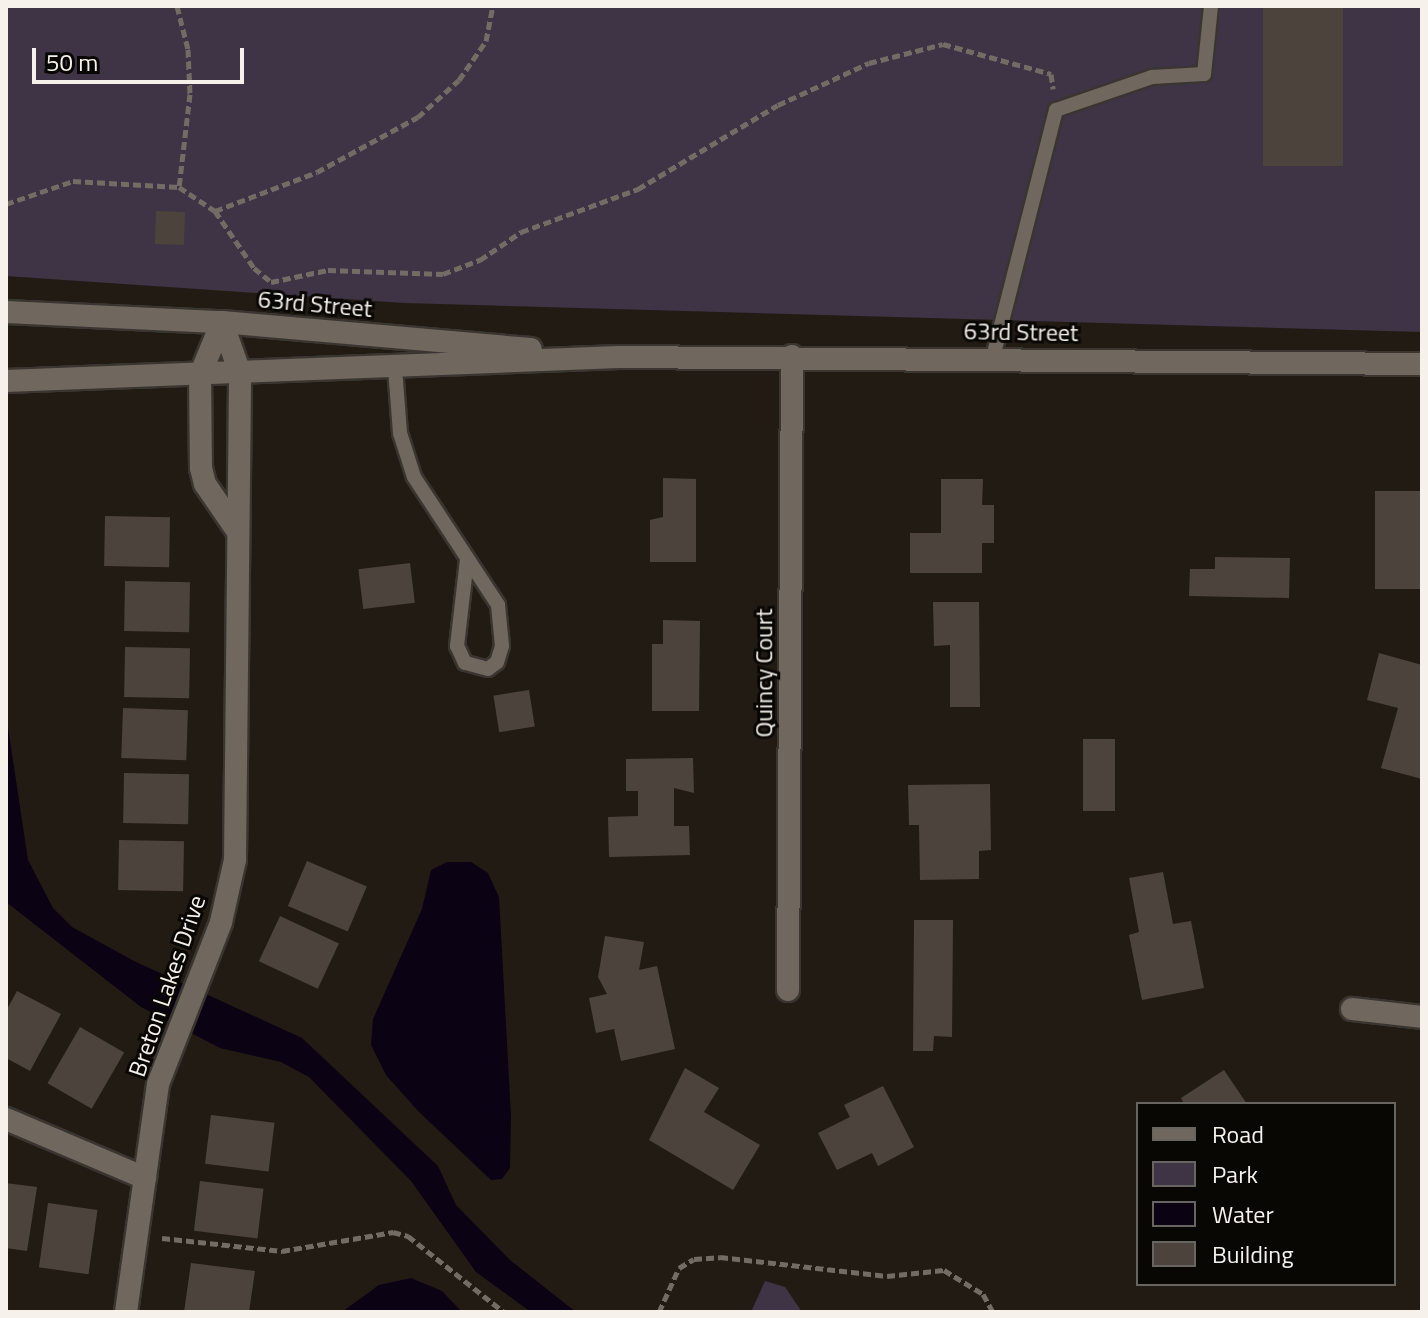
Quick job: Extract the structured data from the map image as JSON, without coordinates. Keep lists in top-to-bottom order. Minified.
{"streets":{"street":["63rd Street","Quincy Court","Breton Lakes Drive"]},"crossings":[["63rd Street","Quincy Court"],["63rd Street","Breton Lakes Drive"]],"legend":["Road","Park","Water","Building"],"scale_bar":"50 m"}
